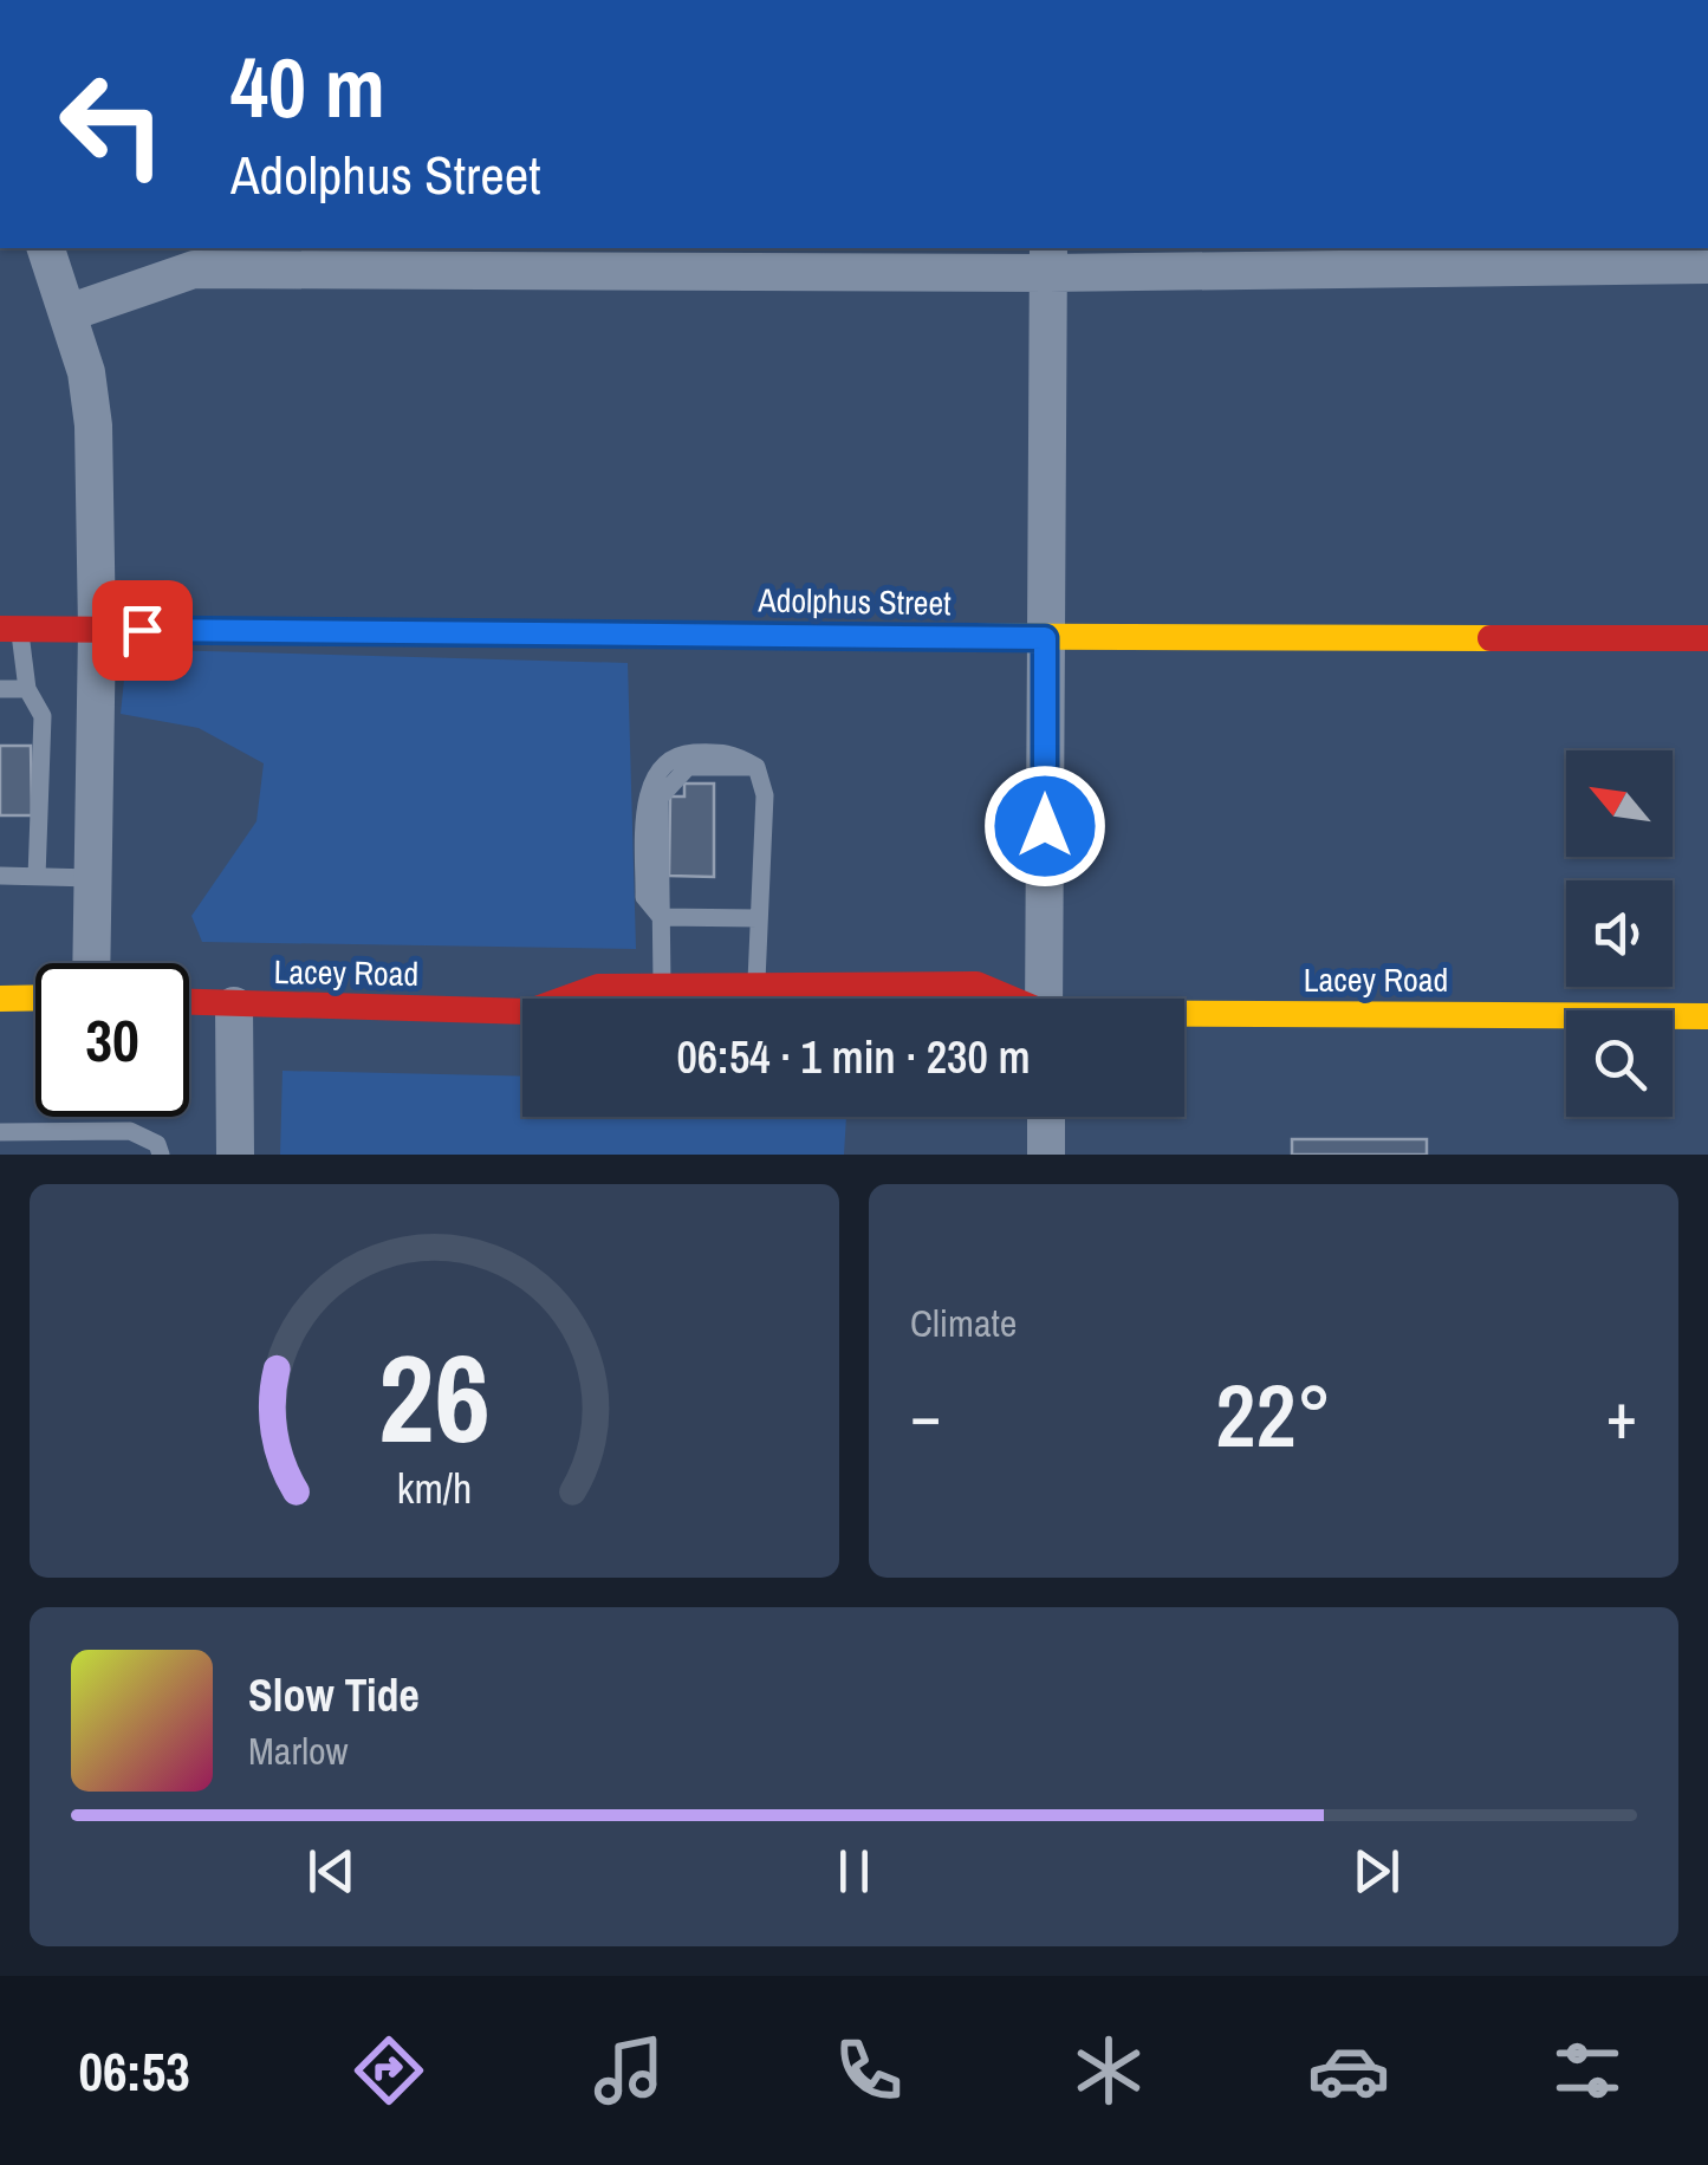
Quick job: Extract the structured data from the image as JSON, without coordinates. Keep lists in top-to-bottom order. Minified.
{"streets":{"street":["Adolphus Street","Lacey Road"]},"north":"top left","page":{"turn":["40 m","Adolphus Street"],"limit":"30","trip":"06:54 · 1 min · 230 m","tile":"Climate","heat":["−","22°","+"],"song":["Slow Tide","Marlow"],"tabs":"06:53","gauge":["26","km/h"]}}
